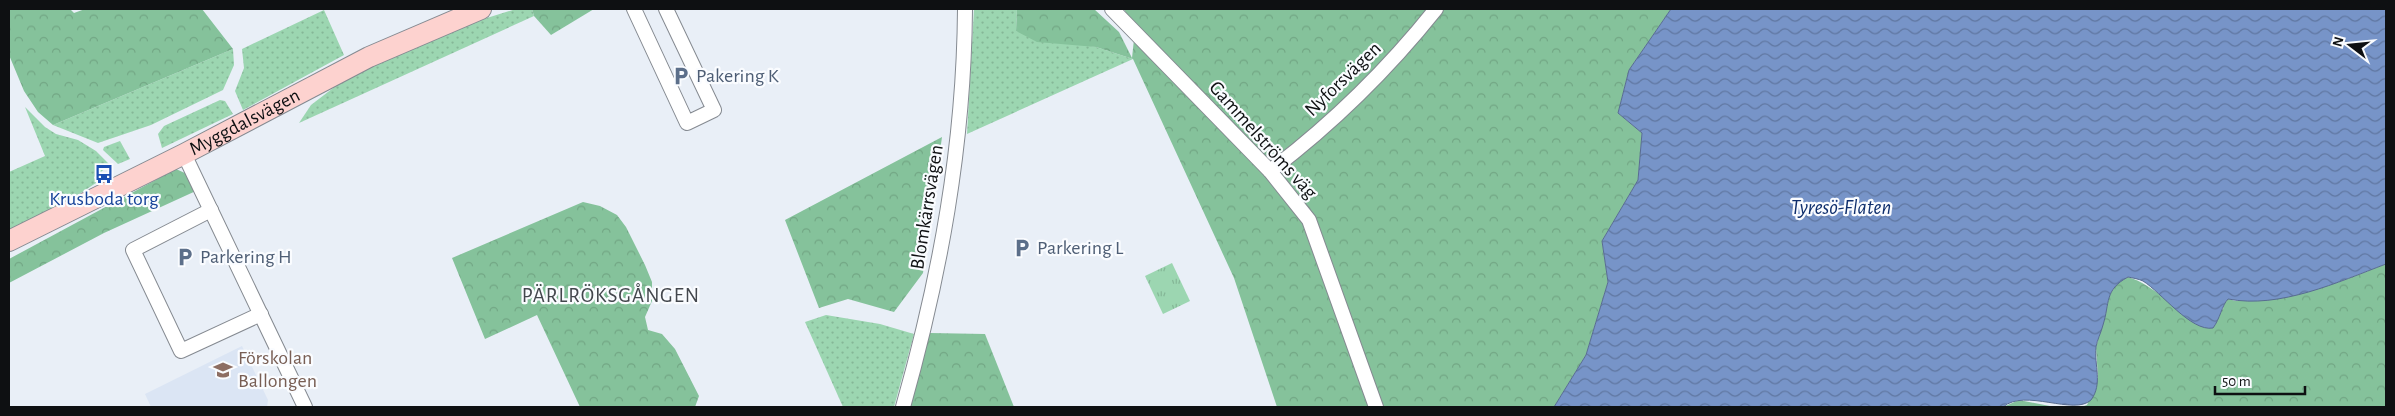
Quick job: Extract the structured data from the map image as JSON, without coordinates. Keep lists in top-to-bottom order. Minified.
{"streets":{"street":["Nyforsvägen","Myggdalsvägen","Gammelströms väg","Blomkärrsvägen"]},"crossings":[["Nyforsvägen","Gammelströms väg"]],"districts":["PÄRLRÖKSGÅNGEN"],"water":["Tyresö-Flaten"],"places":{"parking":["Pakering K","Parkering L","Parkering H"],"bus stop":["Krusboda torg"],"school or university":["Förskolan Ballongen"]},"scale_bar":"50 m","north":"left"}
